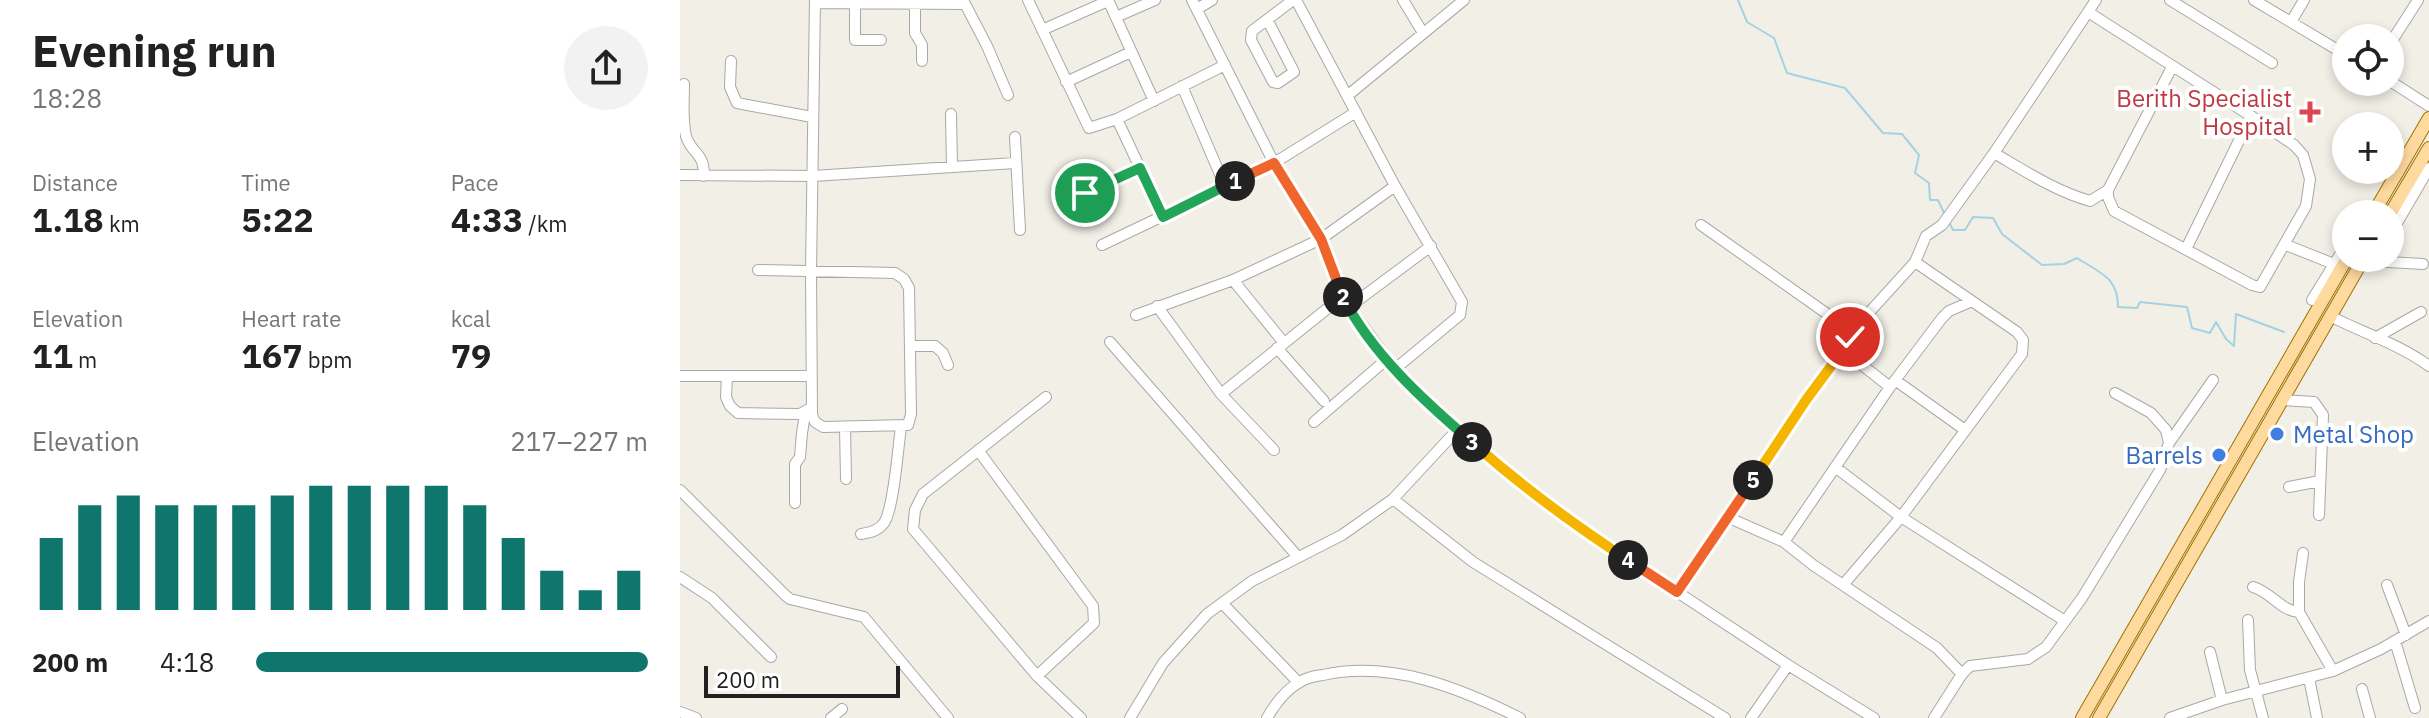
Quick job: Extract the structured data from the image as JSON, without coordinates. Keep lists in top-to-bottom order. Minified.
{"places":{"health":["Berith Specialist Hospital"],"other":["Metal Shop","Barrels"]},"scale_bar":"200 m","page":{"heading":["Evening run","18:28"],"map_buttons":["+","−"],"stats":[["Distance","1.18 km"],["Time","5:22"],["Pace","4:33 /km"],["Elevation","11 m"],["Heart rate","167 bpm"],["kcal","79"]],"pins":["1","2","3","5","4"],"chart":["Elevation","217–227 m"],"list":[{"name":"200 m","note":"4:18"}],"scale":"200 m"}}
